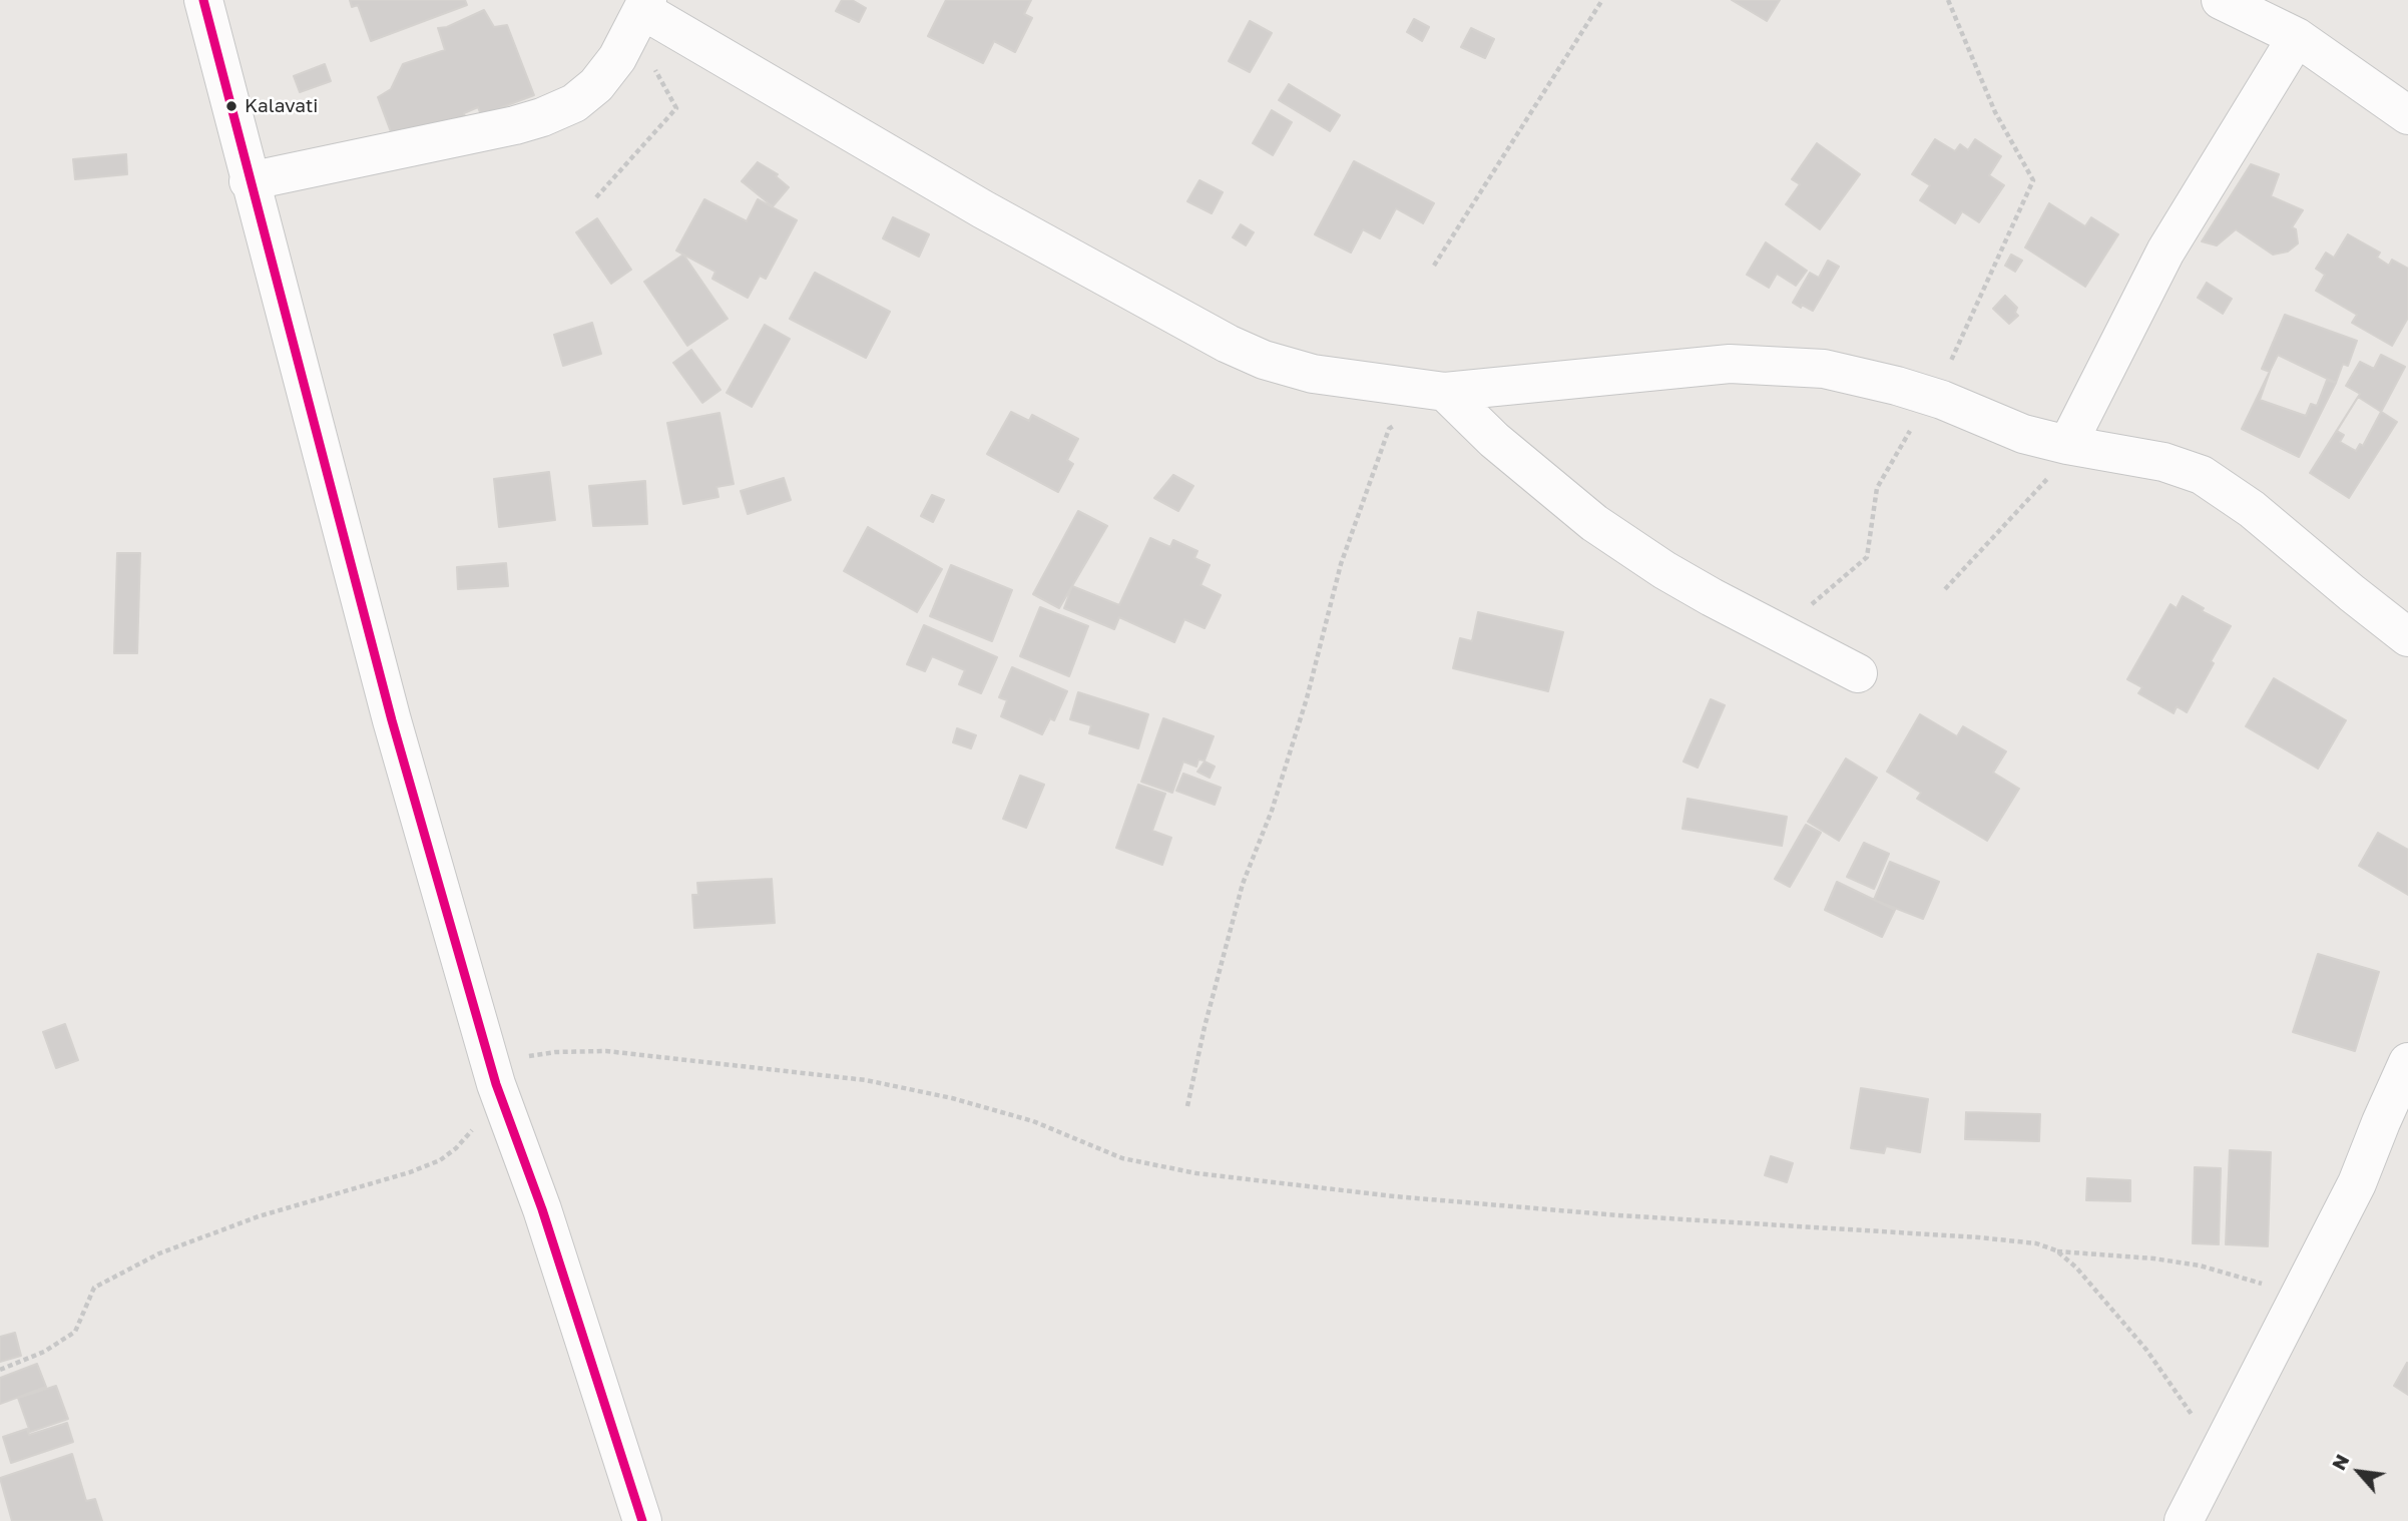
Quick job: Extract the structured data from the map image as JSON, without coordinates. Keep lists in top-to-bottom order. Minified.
{"places":["Kalavati"],"north":"top left"}
